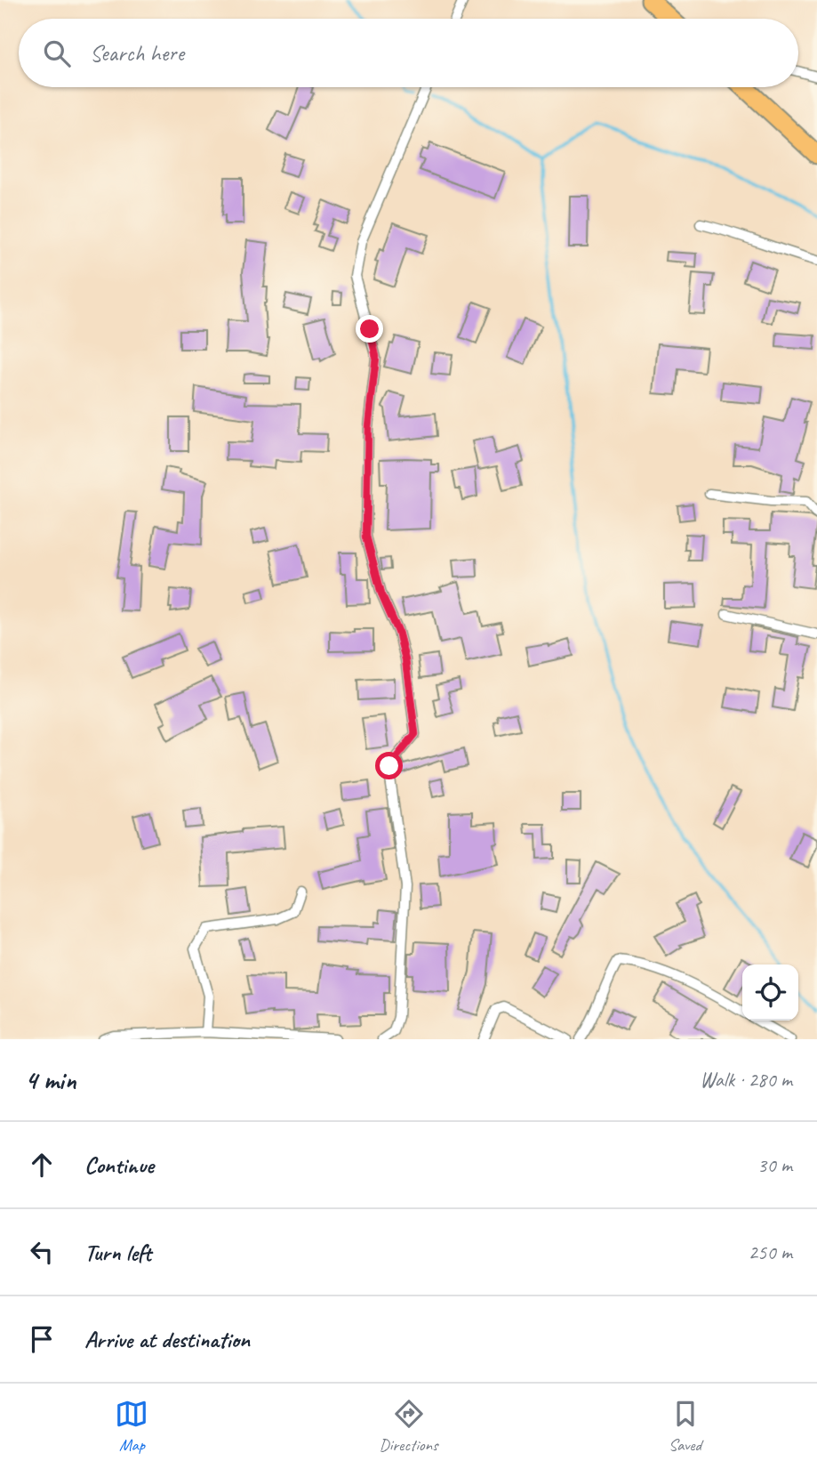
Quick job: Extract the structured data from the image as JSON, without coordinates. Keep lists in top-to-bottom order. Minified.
{"page":{"search":"Search here","heading":["4 min","Walk · 280 m"],"list":[["Continue","30 m"],["Turn left","250 m"],"Arrive at destination"],"nav":["Map","Directions","Saved"]}}
